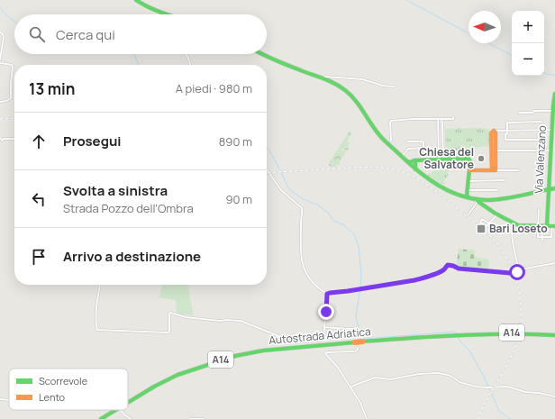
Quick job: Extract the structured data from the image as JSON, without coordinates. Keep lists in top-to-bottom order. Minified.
{"streets":{"main road":["Via Valenzano","A14","Autostrada Adriatica"]},"places":{"other":["Chiesa del Salvatore"],"transit":["Bari Loseto"]},"legend":["Scorrevole","Lento"],"north":"left","page":{"map_buttons":["+","−"],"search":"Cerca qui","heading":["13 min","A piedi · 980 m"],"list":[["Prosegui","890 m"],["Svolta a sinistra","Strada Pozzo dell'Ombra","90 m"],"Arrivo a destinazione"]}}
